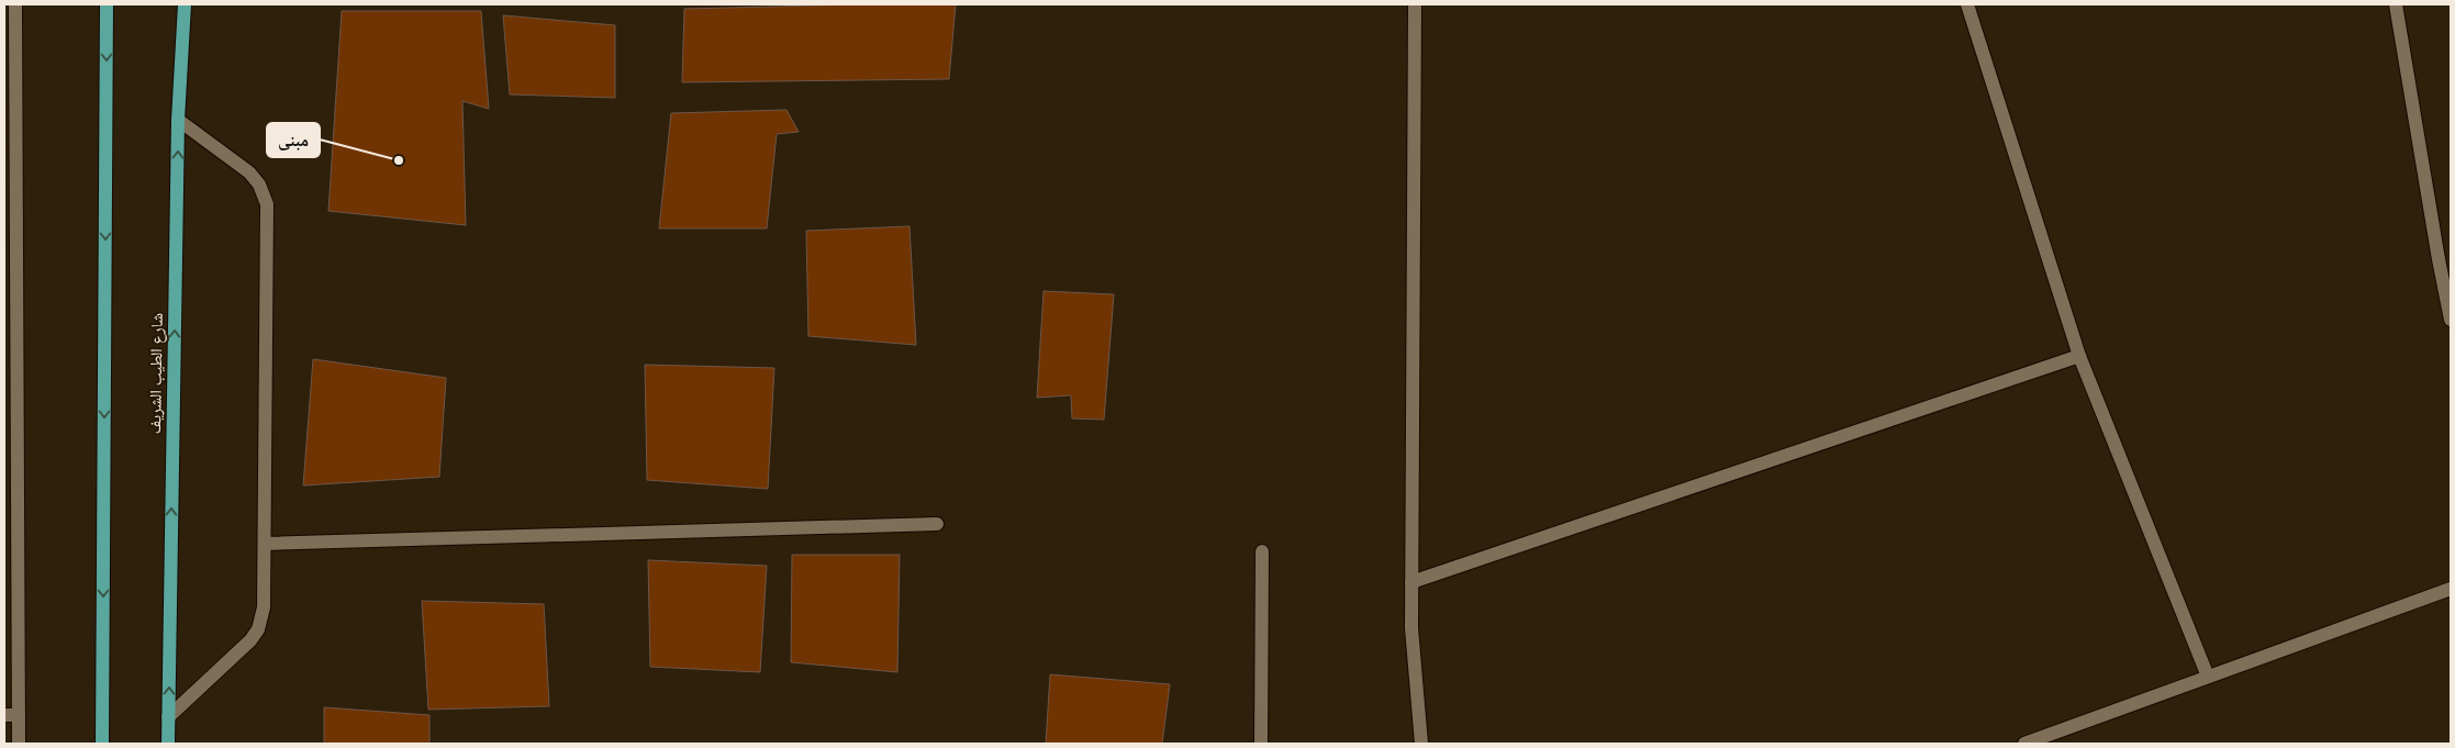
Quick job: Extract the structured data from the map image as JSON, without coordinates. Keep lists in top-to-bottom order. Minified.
{"streets":{"main road":["شارع الطيب الشريف"]},"places":["مبنى"]}
